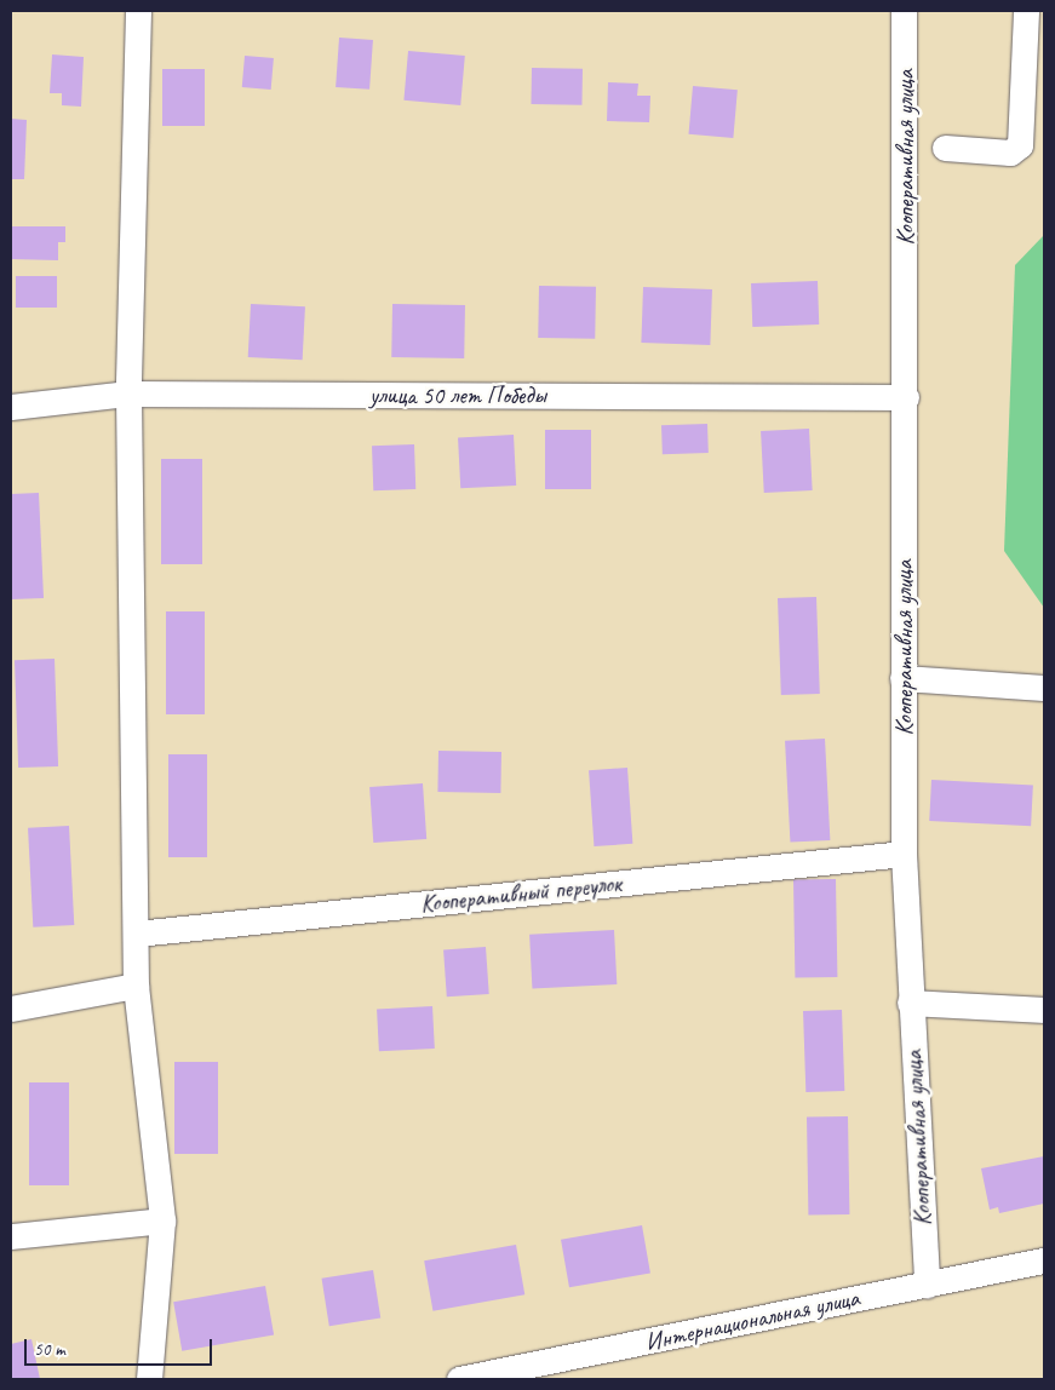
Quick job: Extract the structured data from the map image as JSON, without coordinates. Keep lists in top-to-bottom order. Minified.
{"streets":{"street":["Кооперативная улица","улица 50 лет Победы","Кооперативный переулок","Интернациональная улица"]},"crossings":[["Кооперативная улица","улица 50 лет Победы"],["Кооперативная улица","Кооперативный переулок"],["Кооперативная улица","Интернациональная улица"]],"scale_bar":"50 m"}
